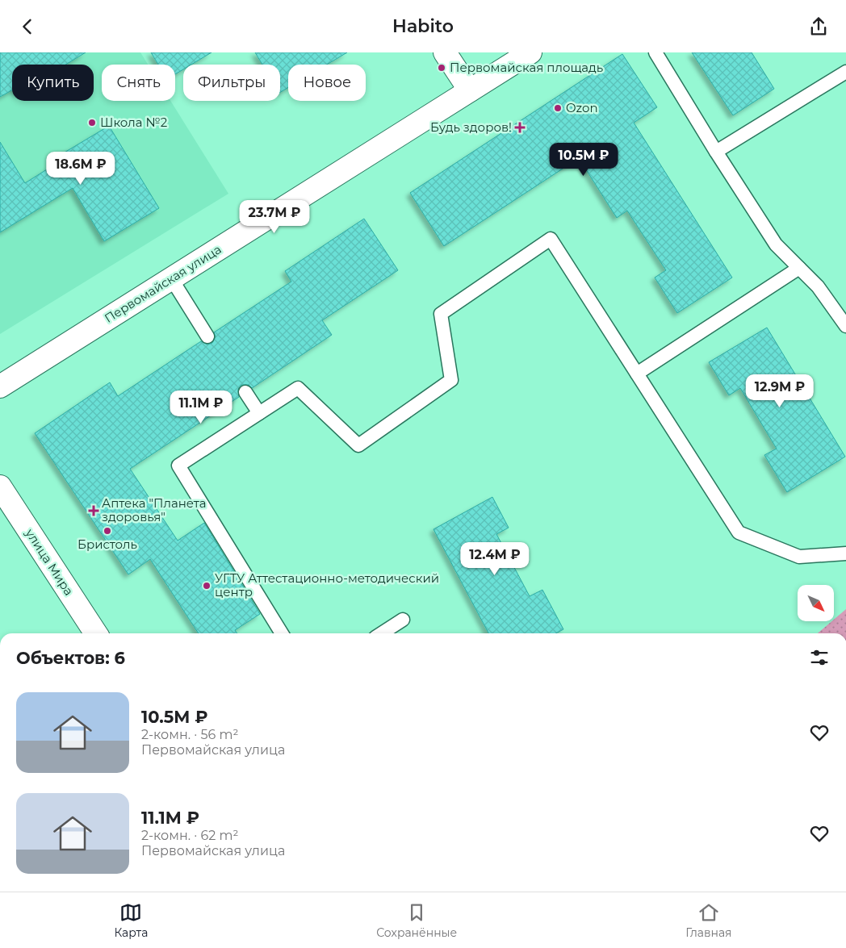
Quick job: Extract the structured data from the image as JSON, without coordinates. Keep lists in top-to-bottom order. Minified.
{"streets":{"main road":["Первомайская улица","улица Мира"]},"places":{"other":["Первомайская площадь","Ozon","Школа №2","Бристоль","УГТУ Аттестационно-методический центр"],"health":["Будь здоров!","Аптека \"Планета здоровья\""]},"north":"bottom right","page":{"header":"Habito","chip":["Купить","Снять","Фильтры","Новое"],"price":["10.5M ₽","18.6M ₽","23.7M ₽","12.9M ₽","11.1M ₽","12.4M ₽"],"heading":"Объектов: 6","list":[{"name":"10.5M ₽","note":"2-комн. · 56 m² · Первомайская улица"},{"name":"11.1M ₽","note":"2-комн. · 62 m² · Первомайская улица"}],"tabs":["Карта","Сохранённые","Главная"]}}
